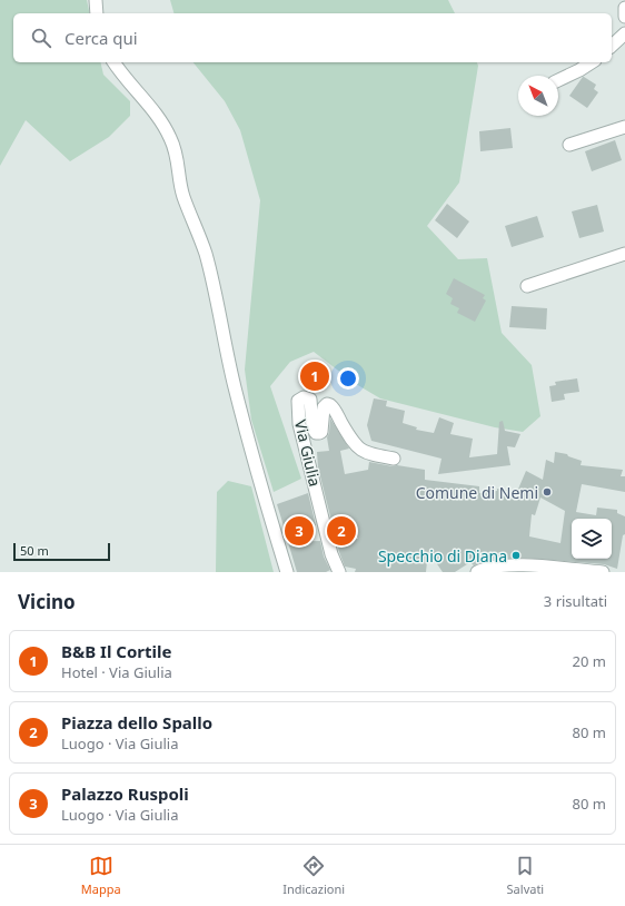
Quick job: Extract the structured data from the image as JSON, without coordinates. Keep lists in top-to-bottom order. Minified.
{"streets":{"street":["Via Giulia"]},"places":["Comune di Nemi","Specchio di Diana"],"scale_bar":"50 m","north":"top left","page":{"search":"Cerca qui","pins":["1","2","3"],"scale":"50 m","heading":["Vicino","3 risultati"],"list":[{"mark":"1","name":"B&B Il Cortile","note":"Hotel · Via Giulia","value":"20 m"},{"mark":"2","name":"Piazza dello Spallo","note":"Luogo · Via Giulia","value":"80 m"},{"mark":"3","name":"Palazzo Ruspoli","note":"Luogo · Via Giulia","value":"80 m"}],"nav":["Mappa","Indicazioni","Salvati"]}}
